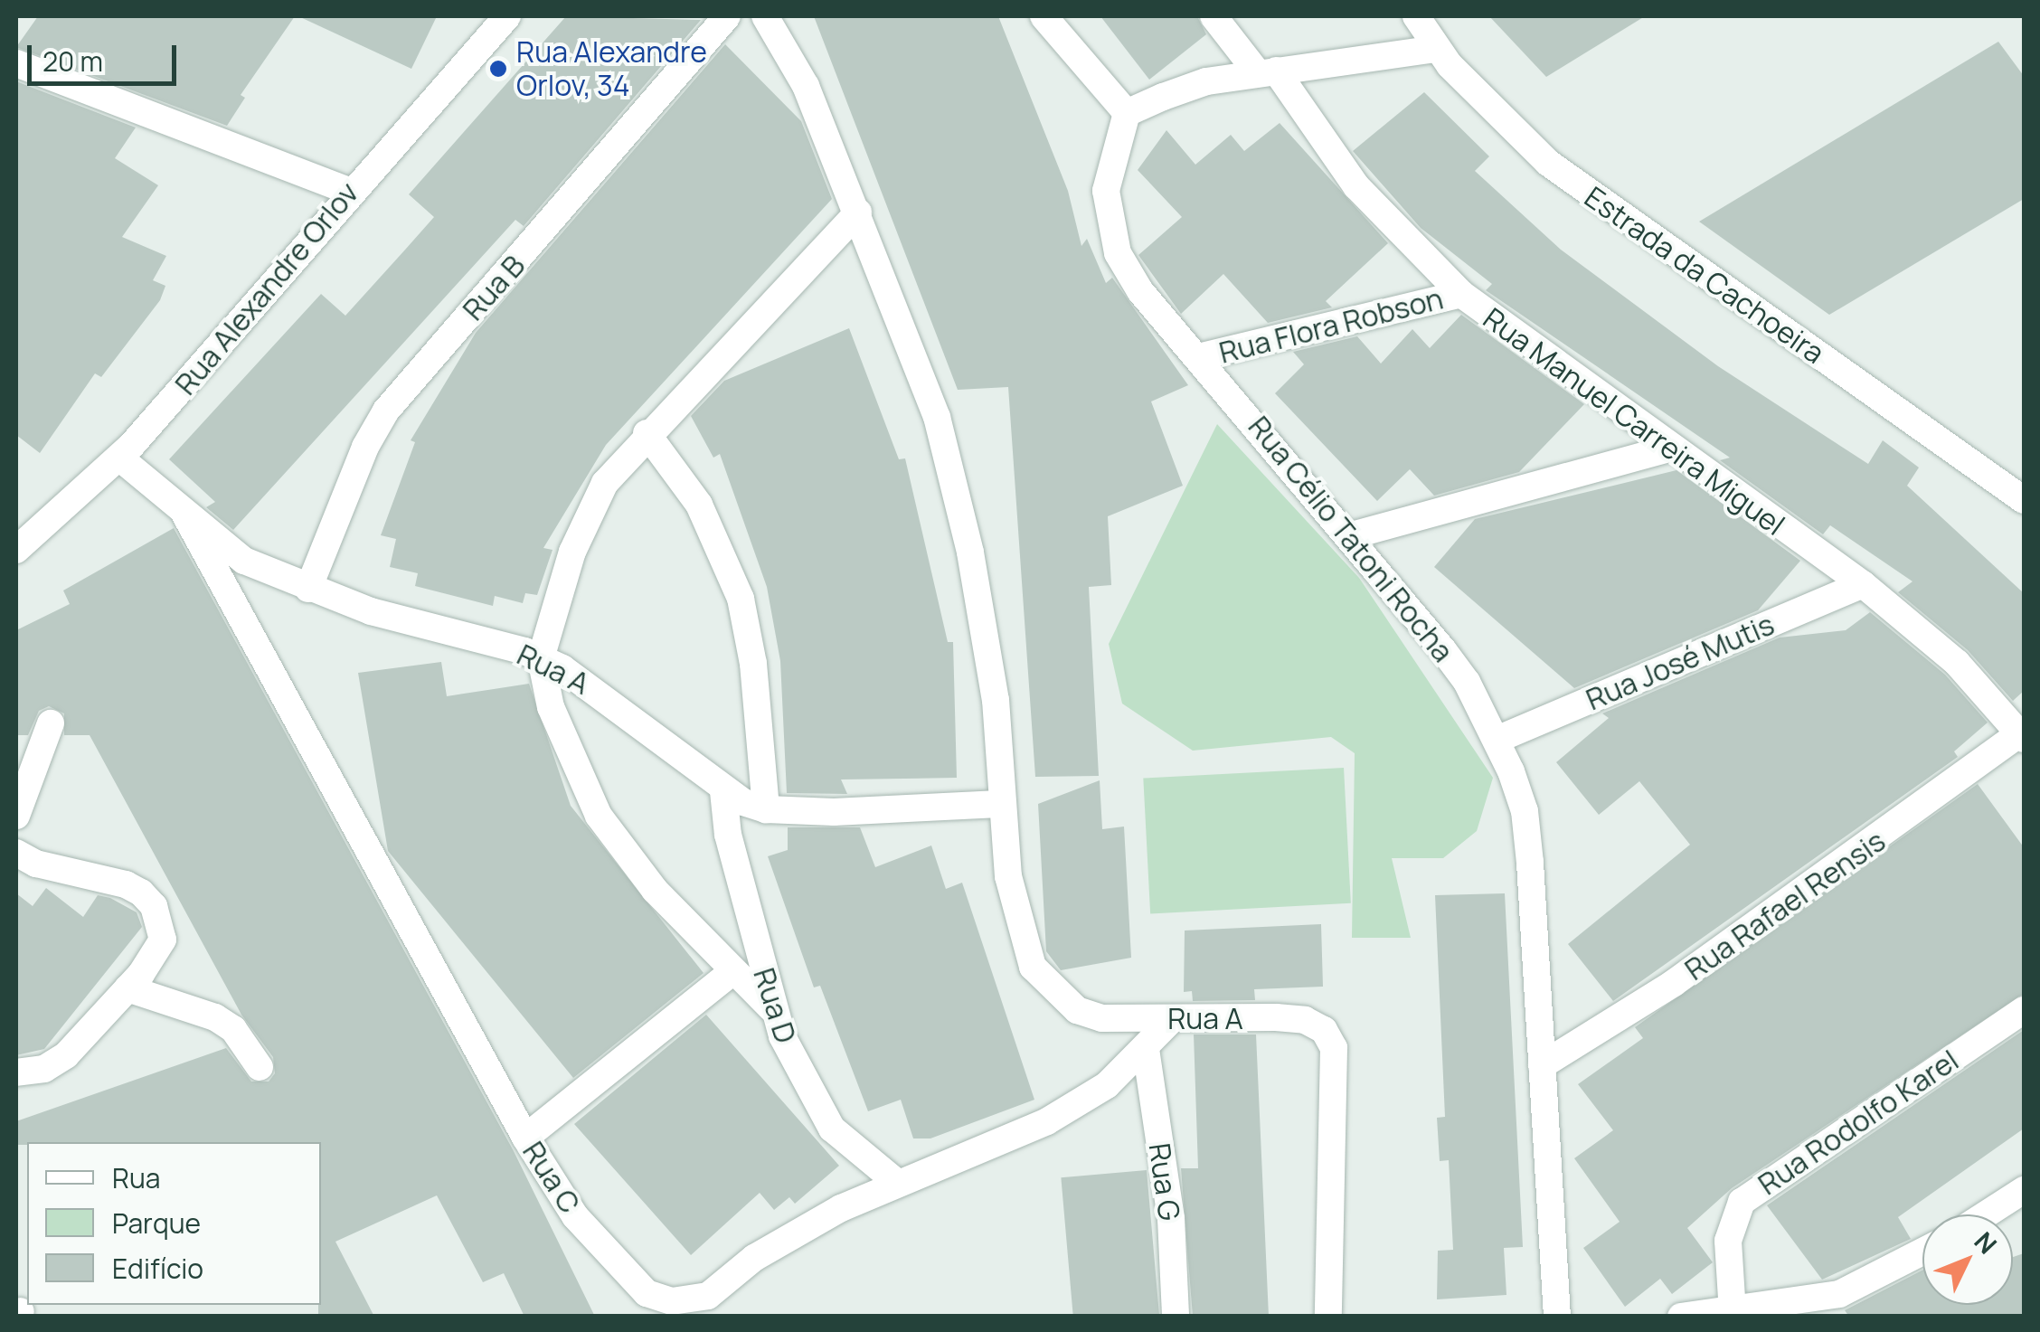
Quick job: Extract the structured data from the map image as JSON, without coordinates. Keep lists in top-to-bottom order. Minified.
{"streets":{"street":["Estrada da Cachoeira","Rua B","Rua Alexandre Orlov","Rua Flora Robson","Rua Manuel Carreira Miguel","Rua Célio Tatoni Rocha","Rua José Mutis","Rua A","Rua Rafael Rensis","Rua D","Rua Rodolfo Karel","Rua C","Rua G"]},"crossings":[["Rua B","Rua A"],["Rua Alexandre Orlov","Rua A"],["Rua Flora Robson","Rua Manuel Carreira Miguel"],["Rua Flora Robson","Rua Célio Tatoni Rocha"],["Rua Manuel Carreira Miguel","Rua José Mutis"],["Rua Manuel Carreira Miguel","Rua Rafael Rensis"],["Rua Célio Tatoni Rocha","Rua José Mutis"],["Rua Célio Tatoni Rocha","Rua Rafael Rensis"],["Rua A","Rua D"],["Rua A","Rua C"],["Rua D","Rua C"],["Rua C","Rua G"]],"places":["Rua Alexandre Orlov, 34"],"legend":["Rua","Parque","Edifício"],"scale_bar":"20 m","north":"top right"}
